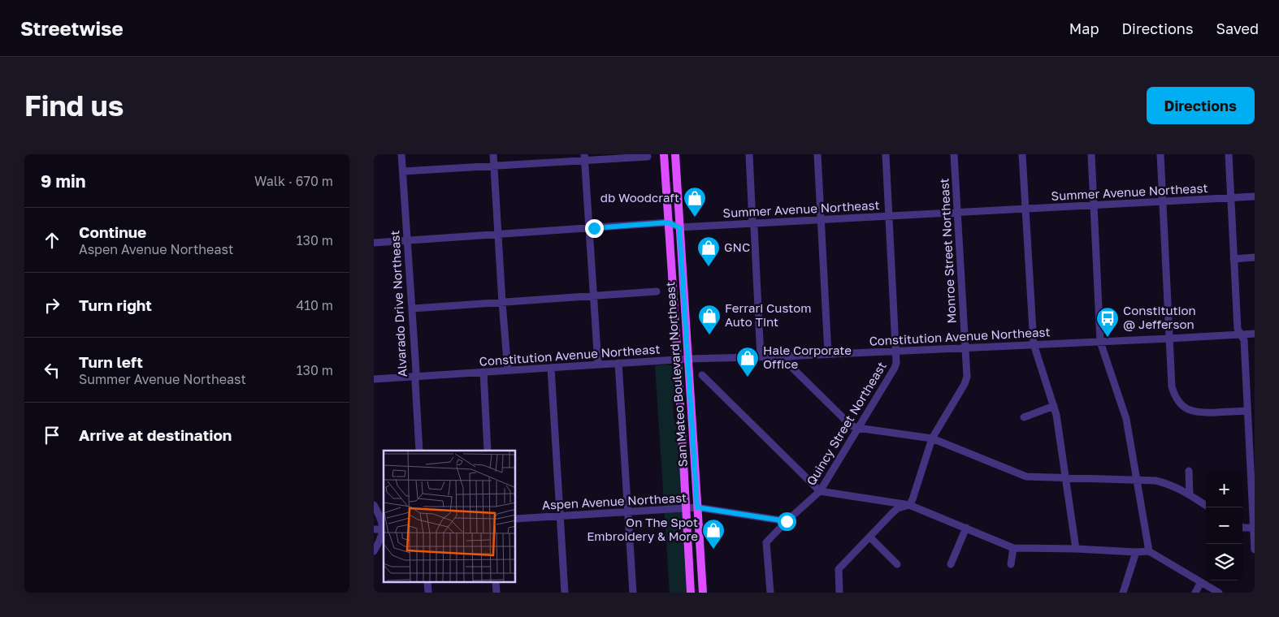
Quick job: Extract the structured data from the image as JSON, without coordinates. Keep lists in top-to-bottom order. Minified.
{"streets":{"main road":["San Mateo Boulevard Northeast"],"street":["Summer Avenue Northeast","Monroe Street Northeast","Alvarado Drive Northeast","Constitution Avenue Northeast","Quincy Street Northeast","Aspen Avenue Northeast"]},"crossings":[["Summer Avenue Northeast","Monroe Street Northeast"],["Summer Avenue Northeast","Alvarado Drive Northeast"],["Summer Avenue Northeast","San Mateo Boulevard Northeast"],["Summer Avenue Northeast","Quincy Street Northeast"],["Monroe Street Northeast","Constitution Avenue Northeast"],["Alvarado Drive Northeast","Constitution Avenue Northeast"],["Constitution Avenue Northeast","San Mateo Boulevard Northeast"],["Constitution Avenue Northeast","Quincy Street Northeast"],["San Mateo Boulevard Northeast","Aspen Avenue Northeast"],["Quincy Street Northeast","Aspen Avenue Northeast"]],"places":{"shop":["db Woodcraft","GNC","Ferrari Custom Auto Tint","Hale Corporate Office","On The Spot Embroidery & More"],"bus stop":["Constitution @ Jefferson"]},"page":{"header":"Streetwise","nav":["Map","Directions","Saved"],"buttons":"Directions","title":"Find us","heading":["9 min","Walk · 670 m"],"list":[["Continue","Aspen Avenue Northeast","130 m"],["Turn right","410 m"],["Turn left","Summer Avenue Northeast","130 m"],"Arrive at destination"],"map_buttons":["+","−"]}}
